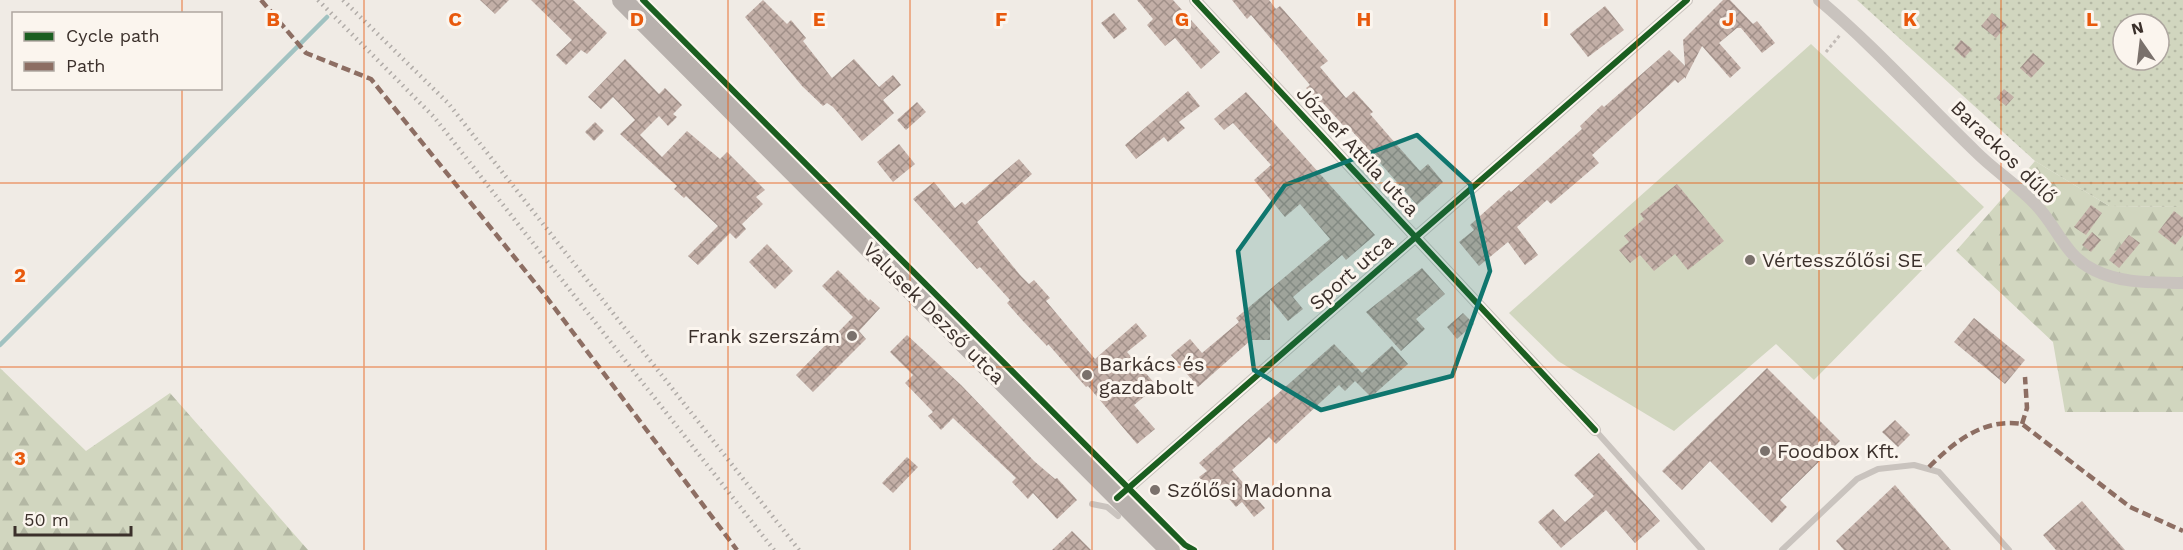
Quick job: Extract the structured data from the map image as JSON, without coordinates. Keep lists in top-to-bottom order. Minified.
{"streets":{"main road":["Valusek Dezső utca"],"street":["József Attila utca","Barackos dűlő","Sport utca"]},"crossings":[["József Attila utca","Sport utca"],["Sport utca","Valusek Dezső utca"]],"places":["Vértesszőlősi SE","Frank szerszám","Barkács és gazdabolt","Foodbox Kft.","Szőlősi Madonna"],"legend":["Cycle path","Path"],"scale_bar":"50 m","north":"top","grid":{"columns":["B","C","D","E","F","G","H","I","J","K","L"],"rows":["2","3"]}}
